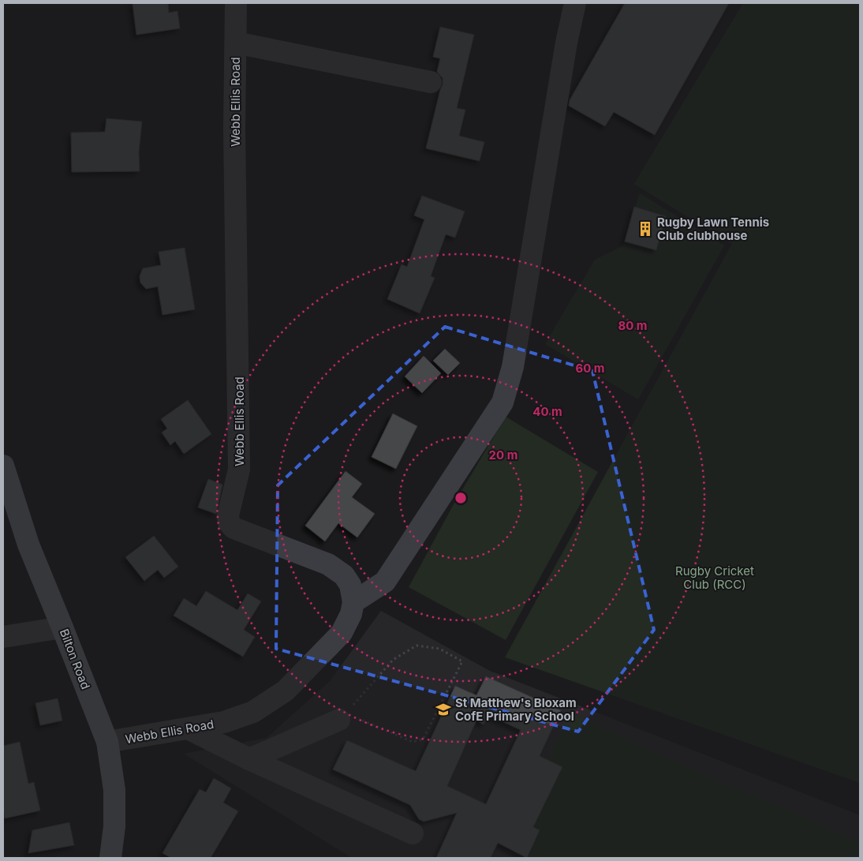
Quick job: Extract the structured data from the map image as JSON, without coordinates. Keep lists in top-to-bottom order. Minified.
{"streets":{"main road":["Bilton Road"],"street":["Webb Ellis Road"]},"crossings":[["Webb Ellis Road","Bilton Road"]],"parks":["Rugby Cricket Club (RCC)"],"places":{"building":["Rugby Lawn Tennis Club clubhouse"],"school or university":["St Matthew's Bloxam CofE Primary School"]},"rings":["80 m","60 m","40 m","20 m"]}
